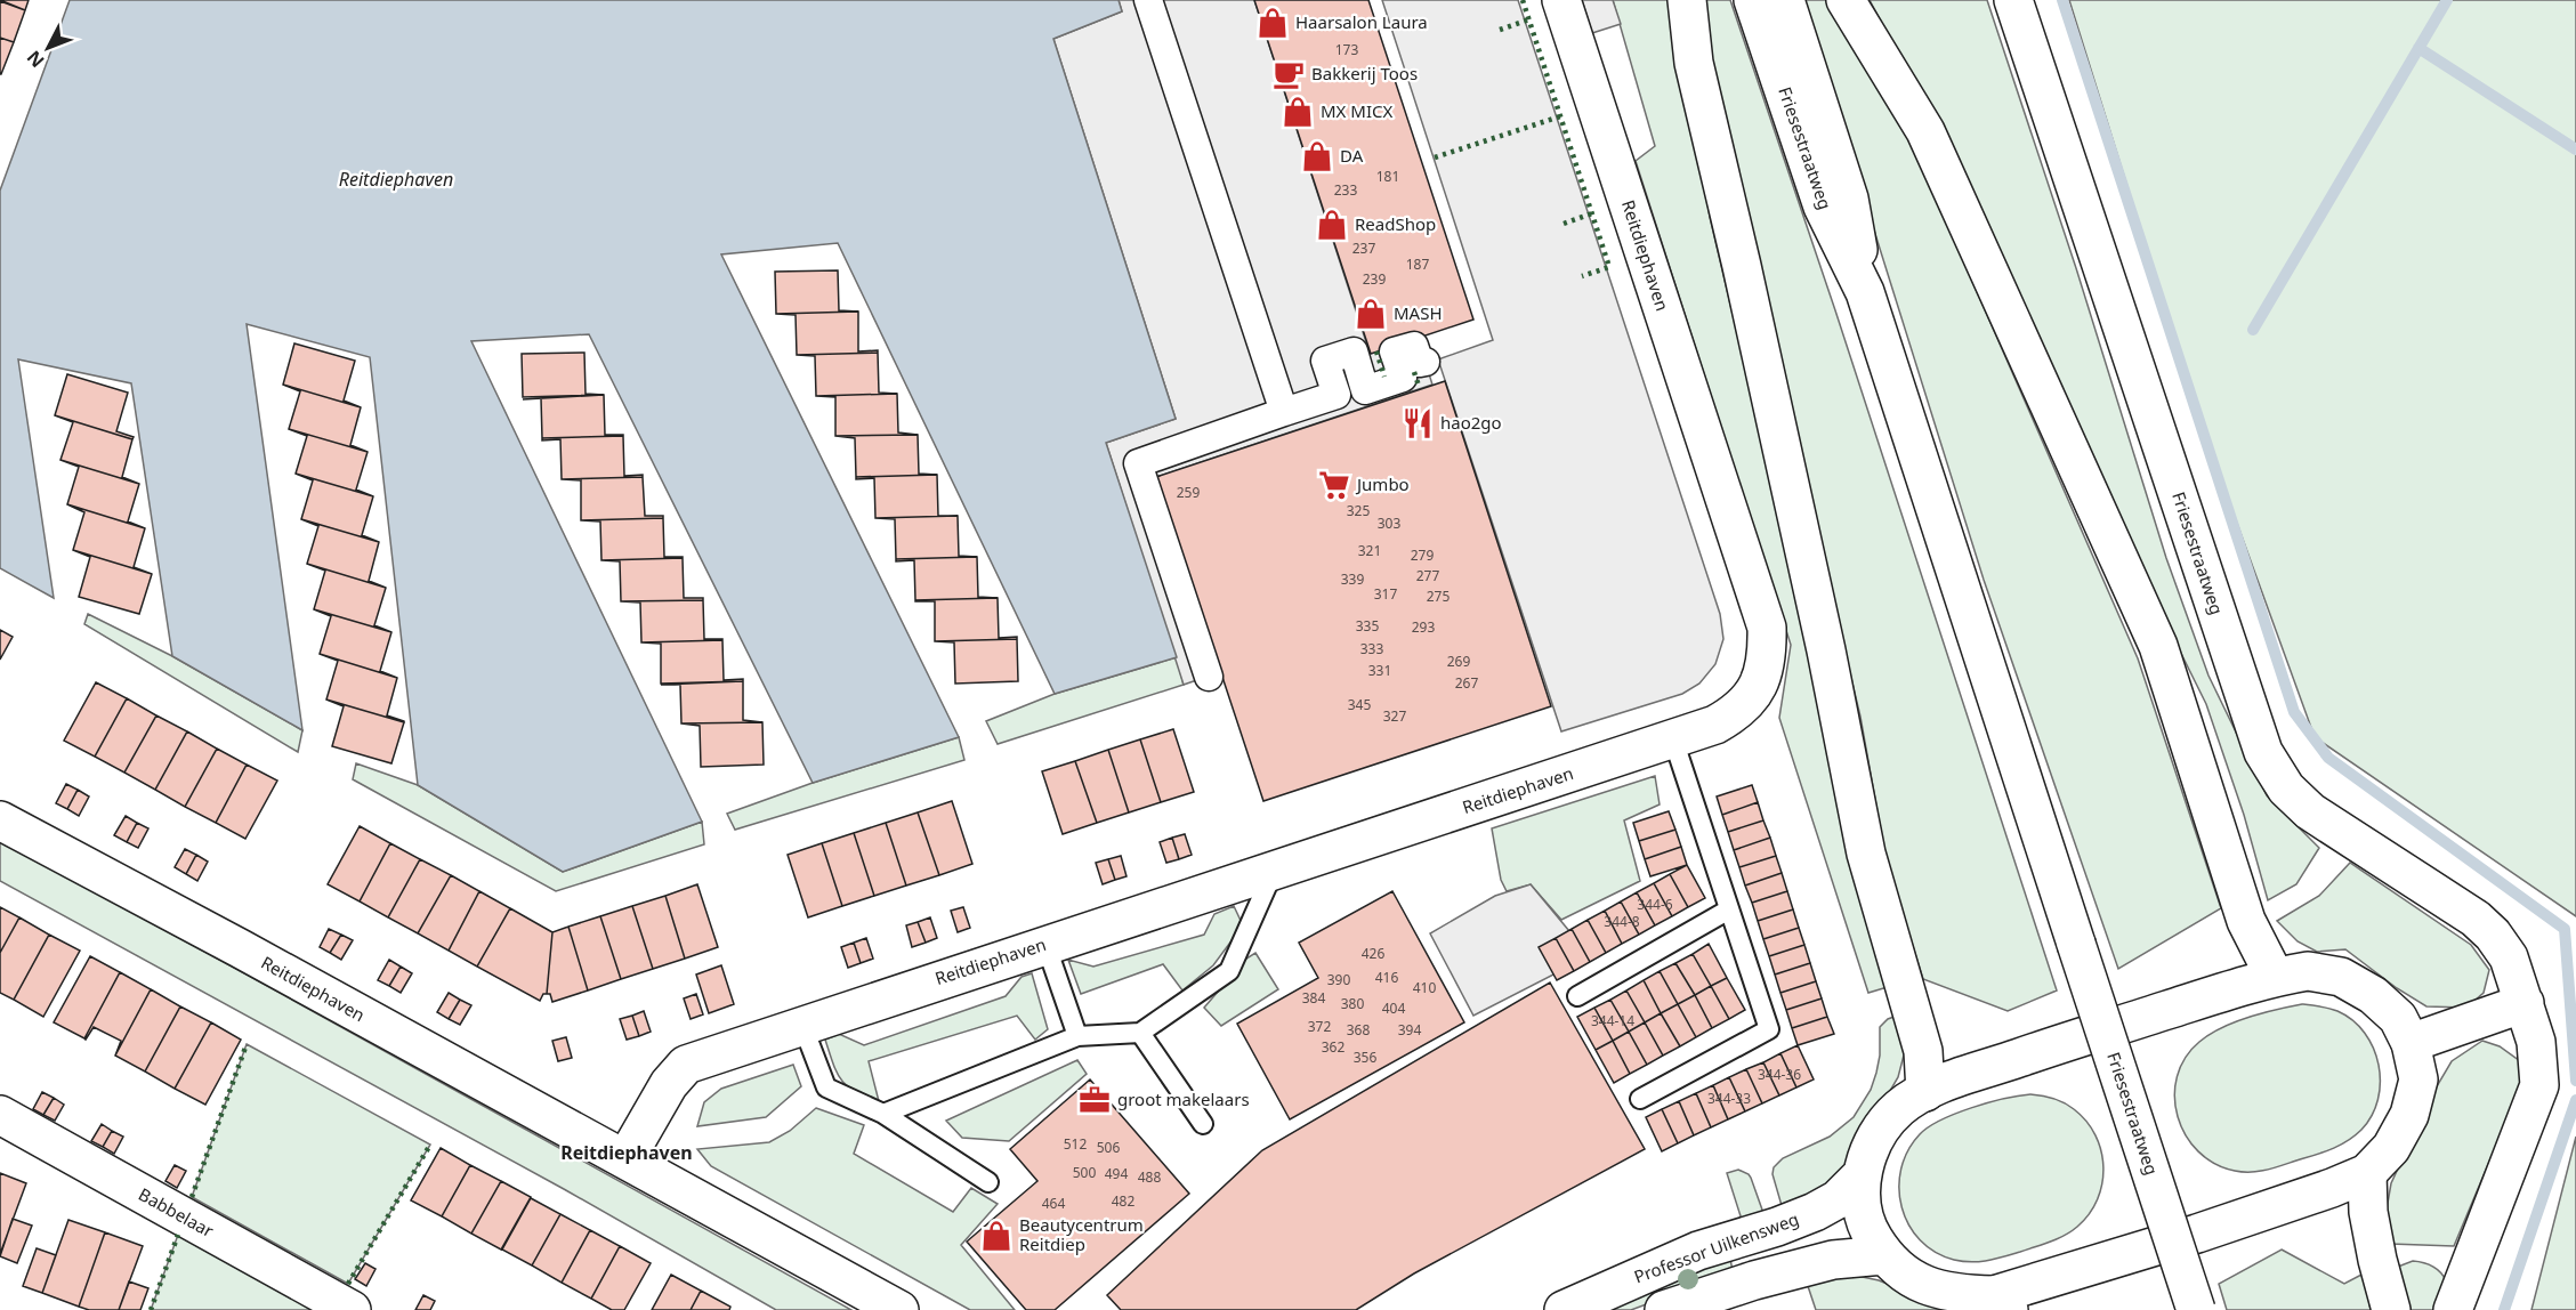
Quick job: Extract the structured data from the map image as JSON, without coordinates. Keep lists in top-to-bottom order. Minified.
{"streets":{"street":["Friesestraatweg","Reitdiephaven","Babbelaar","Professor Uilkensweg"]},"districts":["Reitdiephaven"],"water":["Reitdiephaven"],"places":{"shop":["Haarsalon Laura","MX MICX","DA","ReadShop","MASH","Beautycentrum Reitdiep"],"cafe":["Bakkerij Toos"],"restaurant":["hao2go"],"supermarket":["Jumbo"],"office":["groot makelaars"]},"house_numbers":["173","181","233","237","187","239","259","325","303","321","279","277","339","317","275","335","293","333","269","331","267","345","327","344-6","344-8","426","416","390","410","384","380","404","344-14","372","368","394","362","356","344-36","344-33","512","506","500","494","488","482","464"],"north":"bottom left"}
